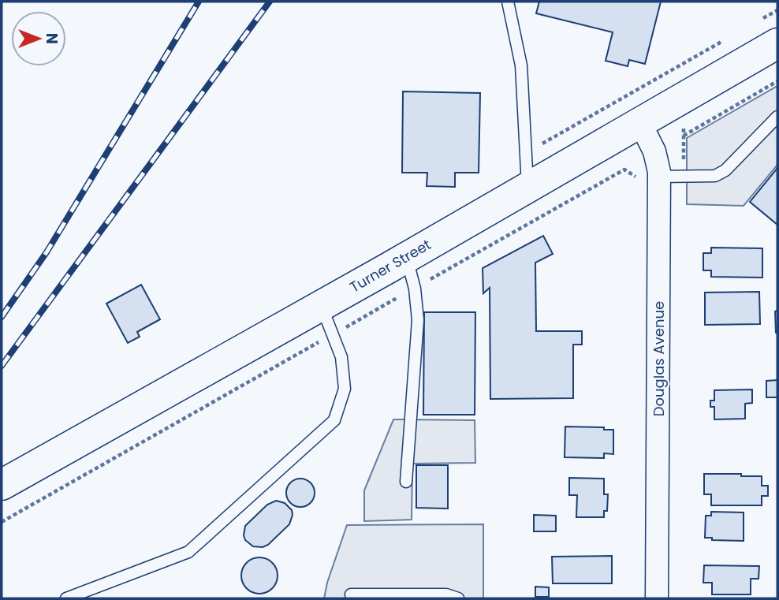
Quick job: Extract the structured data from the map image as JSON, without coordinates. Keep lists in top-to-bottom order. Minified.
{"streets":{"street":["Turner Street","Douglas Avenue"]},"crossings":[["Turner Street","Douglas Avenue"]],"north":"right"}
